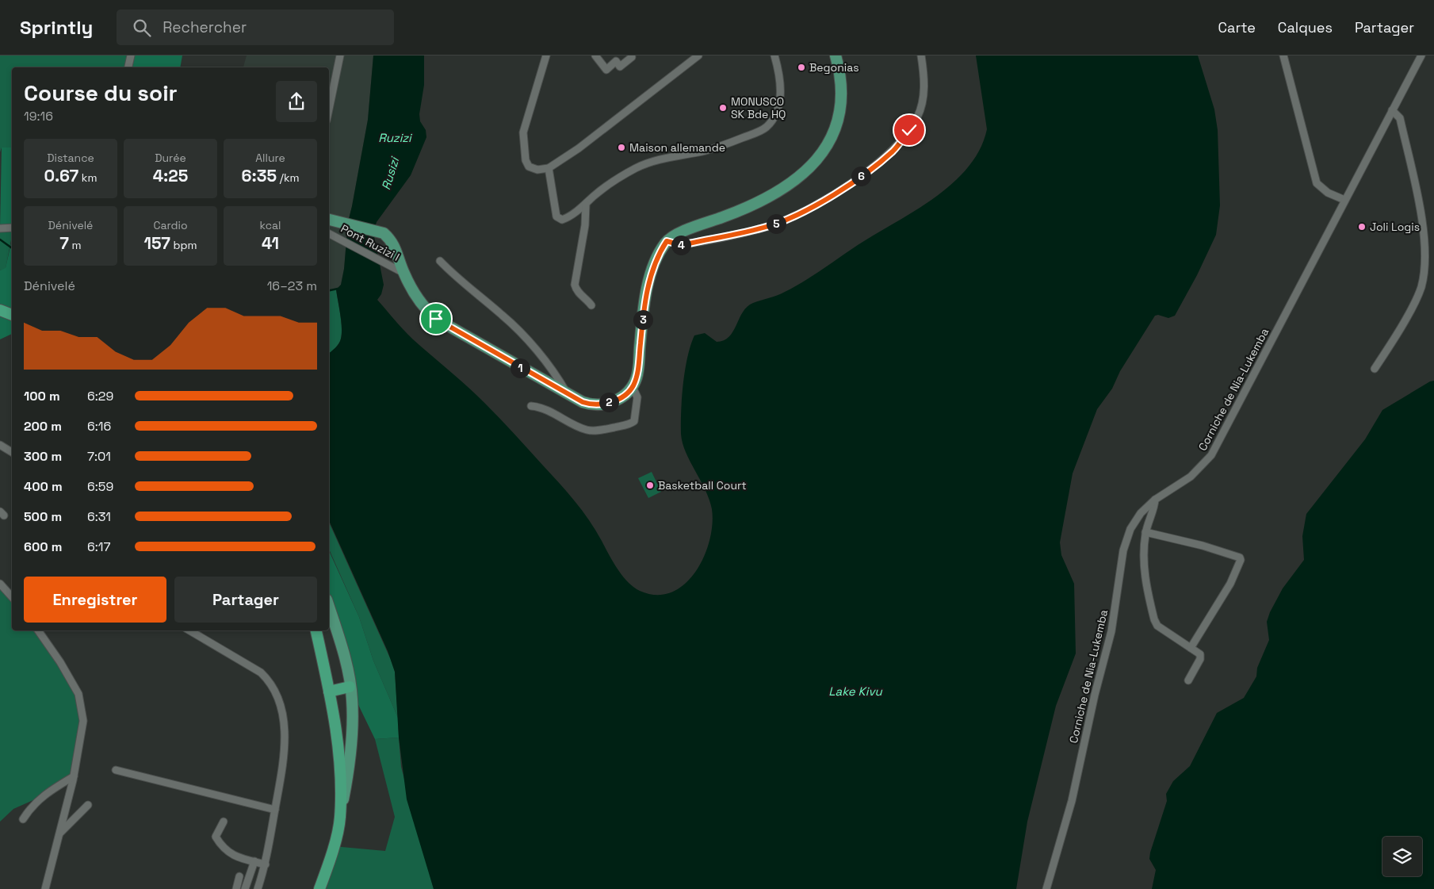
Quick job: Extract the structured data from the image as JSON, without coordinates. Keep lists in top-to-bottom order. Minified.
{"streets":{"street":["Pont Ruzizi I","Corniche de Nia-Lukemba"]},"water":["Ruzizi","Rusizi","Lake Kivu"],"places":["Begonias","MONUSCO SK Bde HQ","Maison allemande","Joli Logis","Basketball Court"],"page":{"header":"Sprintly","search":"Rechercher","nav":["Carte","Calques","Partager"],"heading":["Course du soir","19:16"],"stats":[["Distance","0.67 km"],["Durée","4:25"],["Allure","6:35 /km"],["Dénivelé","7 m"],["Cardio","157 bpm"],["kcal","41"]],"pins":["6","5","4","3","1","2"],"chart":["Dénivelé","16–23 m"],"list":[{"name":"100 m","note":"6:29"},{"name":"200 m","note":"6:16"},{"name":"300 m","note":"7:01"},{"name":"400 m","note":"6:59"},{"name":"500 m","note":"6:31"},{"name":"600 m","note":"6:17"}],"buttons":["Enregistrer","Partager"]}}
